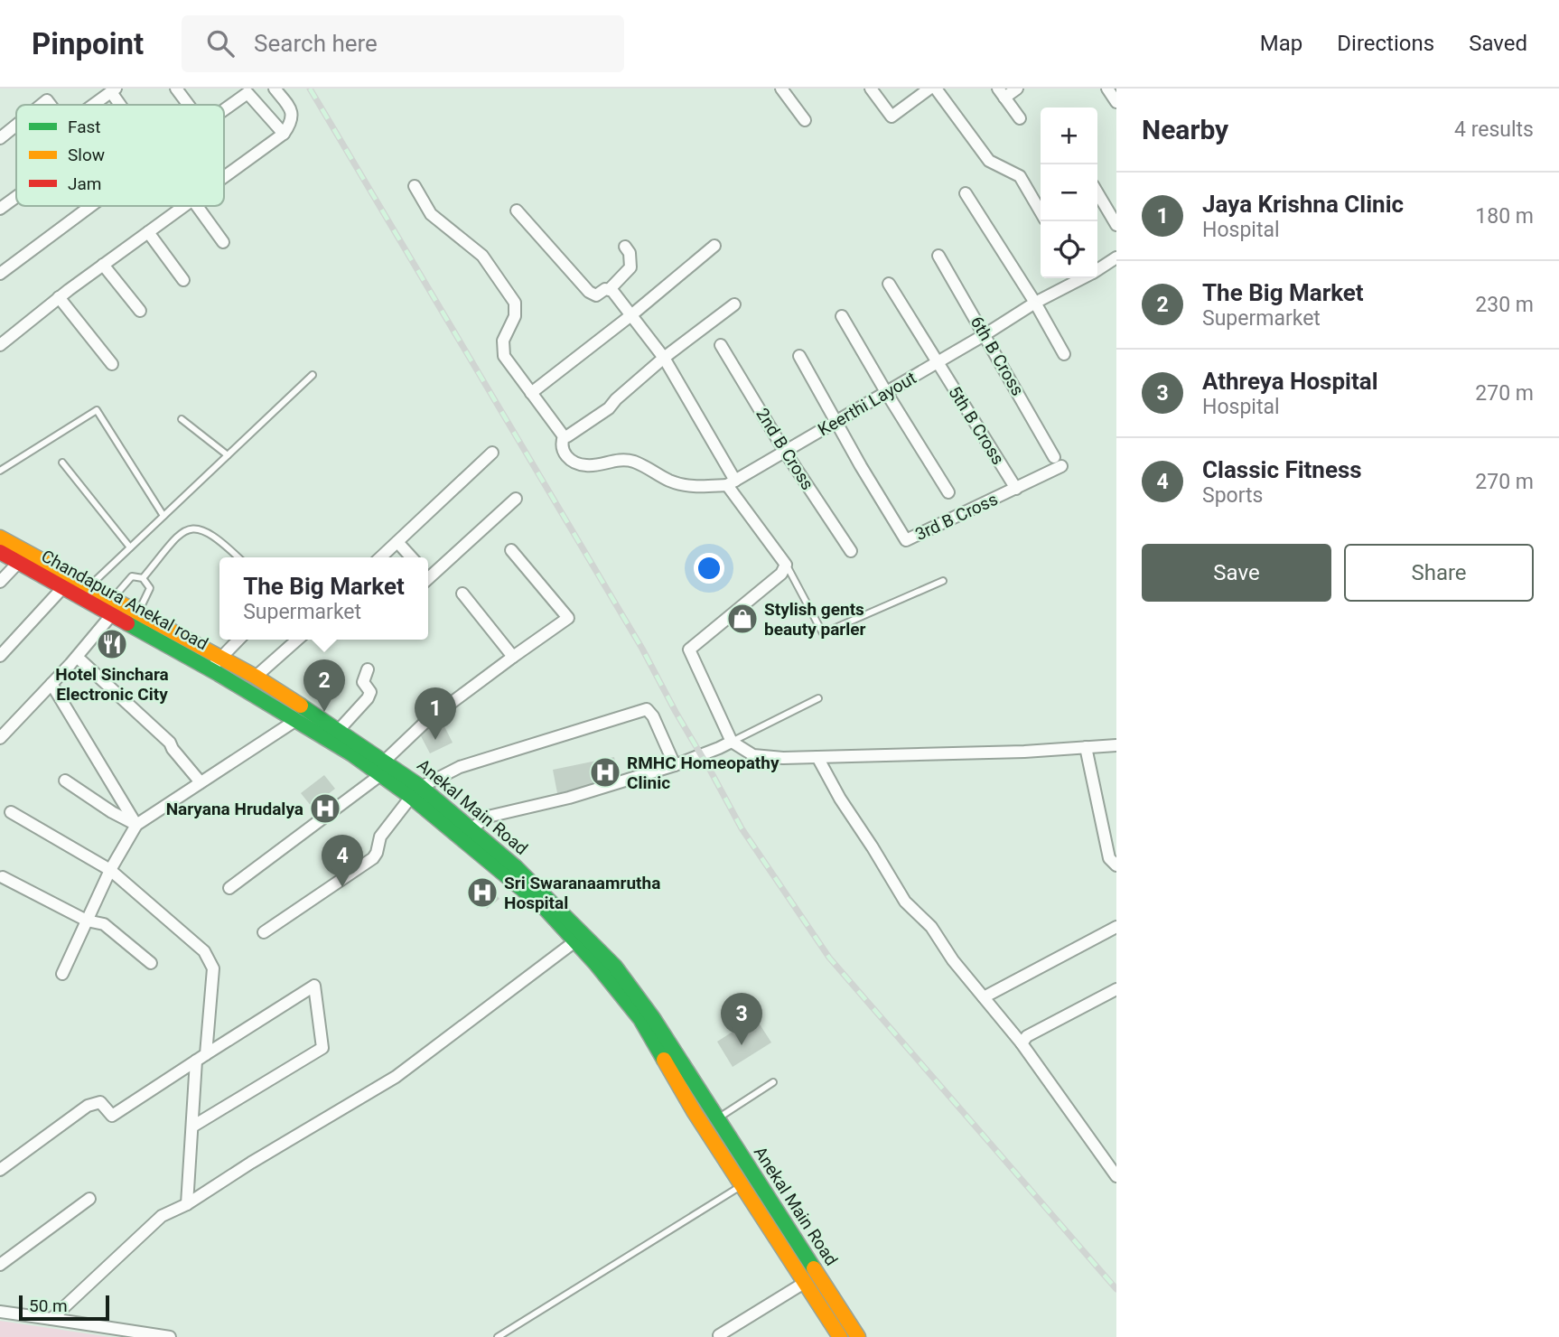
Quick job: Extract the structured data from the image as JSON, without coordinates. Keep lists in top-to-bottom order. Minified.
{"streets":{"main road":["Chandapura Anekal road","Anekal Main Road"],"street":["6th B Cross","Keerthi Layout","5th B Cross","2nd B Cross","3rd B Cross"]},"crossings":[["6th B Cross","Keerthi Layout"],["6th B Cross","3rd B Cross"],["Keerthi Layout","5th B Cross"],["Keerthi Layout","2nd B Cross"],["Keerthi Layout","3rd B Cross"],["5th B Cross","3rd B Cross"],["Chandapura Anekal road","Anekal Main Road"]],"places":{"shop":["Stylish gents beauty parler"],"restaurant":["Hotel Sinchara Electronic City"],"hospital":["RMHC Homeopathy Clinic","Naryana Hrudalya","Sri Swaranaamrutha Hospital"]},"legend":["Fast","Slow","Jam"],"scale_bar":"50 m","page":{"header":"Pinpoint","search":"Search here","nav":["Map","Directions","Saved"],"heading":["Nearby","4 results"],"map_buttons":["+","−"],"list":[{"mark":"1","name":"Jaya Krishna Clinic","note":"Hospital","value":"180 m"},{"mark":"2","name":"The Big Market","note":"Supermarket","value":"230 m"},{"mark":"3","name":"Athreya Hospital","note":"Hospital","value":"270 m"},{"mark":"4","name":"Classic Fitness","note":"Sports","value":"270 m"}],"buttons":["Save","Share"],"popup":["The Big Market","Supermarket"],"pins":["2","1","4","3"],"scale":"50 m"}}
